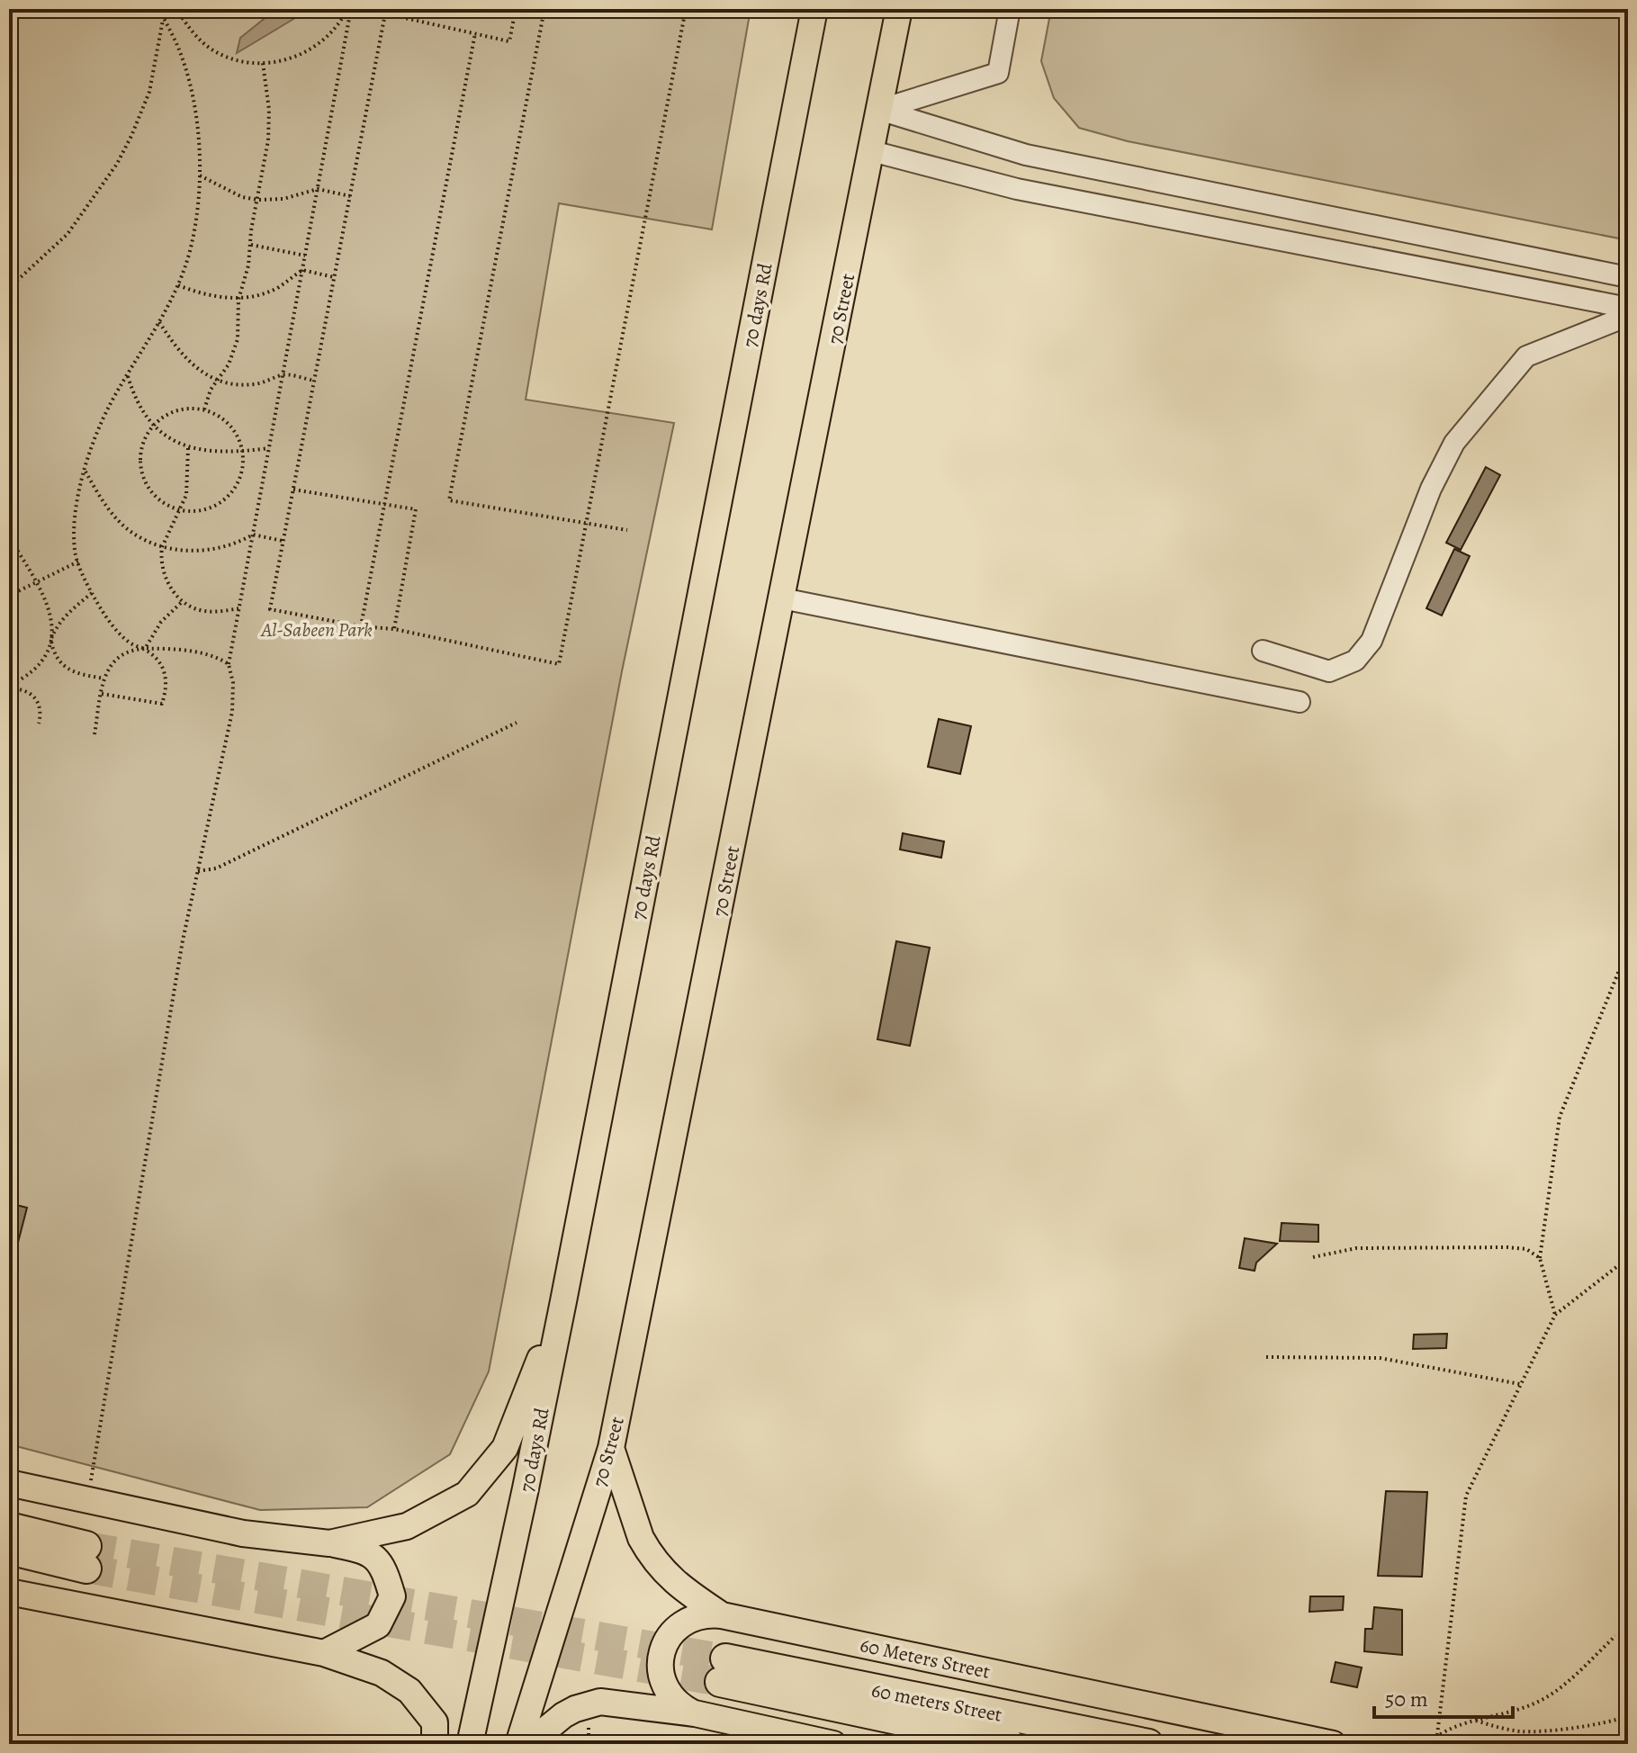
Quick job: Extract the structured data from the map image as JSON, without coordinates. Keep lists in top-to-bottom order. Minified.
{"streets":{"highway":["60 meters Street"],"main road":["70 days Rd","70 Street","60 Meters Street"]},"crossings":[["70 Street","60 Meters Street"]],"parks":["Al-Sabeen Park"],"scale_bar":"50 m"}
